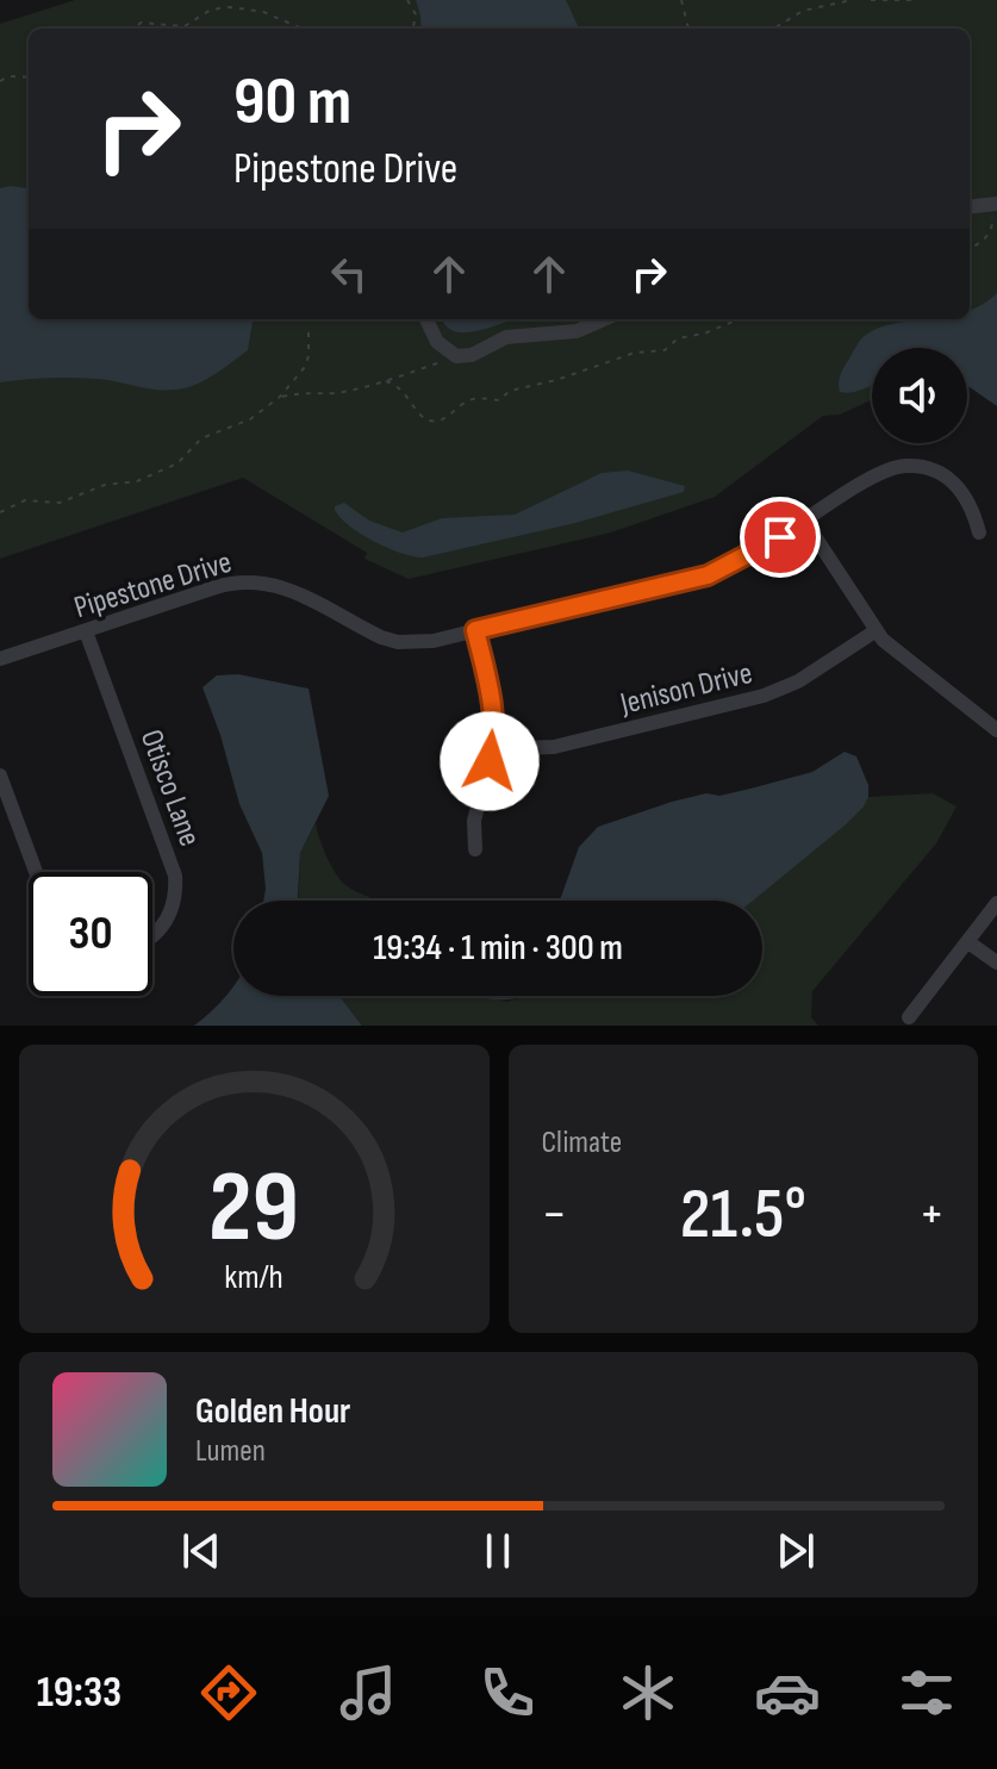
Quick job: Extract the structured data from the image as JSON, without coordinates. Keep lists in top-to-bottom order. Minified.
{"streets":{"street":["Pipestone Drive","Jenison Drive","Otisco Lane"]},"crossings":[["Pipestone Drive","Otisco Lane"]],"page":{"turn":["90 m","Pipestone Drive"],"limit":"30","trip":"19:34 · 1 min · 300 m","tile":"Climate","heat":["−","21.5°","+"],"song":["Golden Hour","Lumen"],"tabs":"19:33","gauge":["29","km/h"]}}
